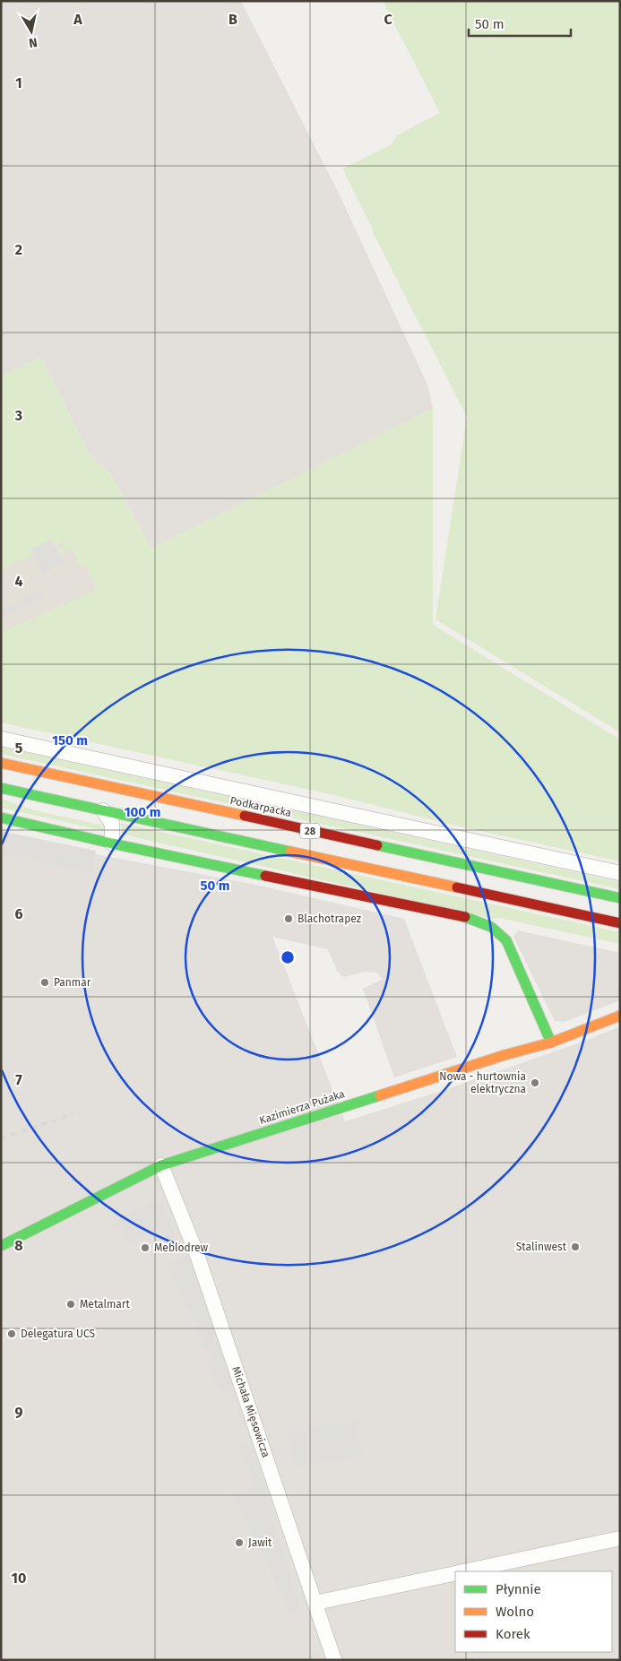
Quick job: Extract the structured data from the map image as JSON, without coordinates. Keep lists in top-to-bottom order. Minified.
{"streets":{"street":["Podkarpacka","28","Kazimierza Pużaka","Michała Mięsowicza"]},"crossings":[["Kazimierza Pużaka","Michała Mięsowicza"]],"places":["Blachotrapez","Panmar","Nowa - hurtownia elektryczna","Stalinwest","Meblodrew","Metalmart","Delegatura UCS","Jawit"],"legend":["Płynnie","Wolno","Korek"],"scale_bar":"50 m","north":"bottom","grid":{"columns":["A","B","C"],"rows":["1","2","3","4","5","6","7","8","9","10"]},"rings":["150 m","100 m","50 m"]}
